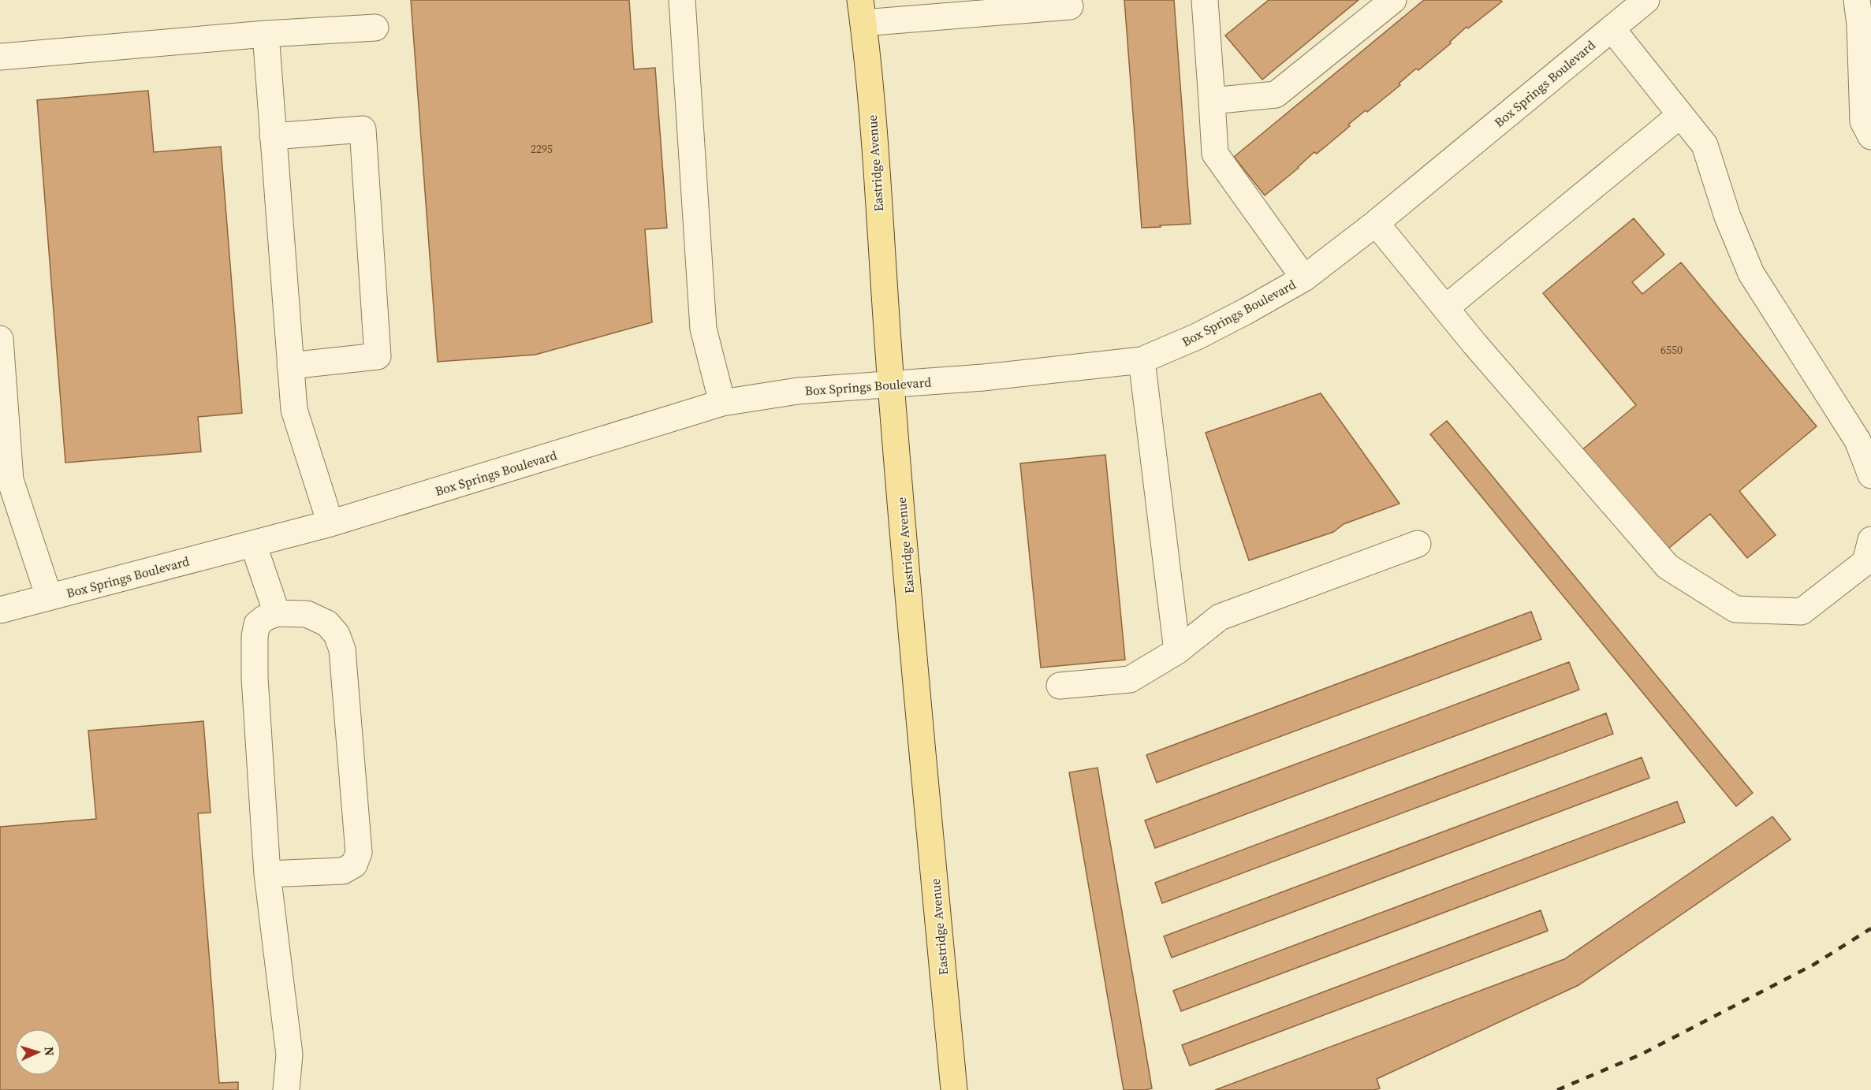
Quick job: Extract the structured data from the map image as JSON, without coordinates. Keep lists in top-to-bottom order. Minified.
{"streets":{"main road":["Eastridge Avenue"],"street":["Box Springs Boulevard"]},"crossings":[["Box Springs Boulevard","Eastridge Avenue"]],"house_numbers":["2295","6550"],"north":"right"}
